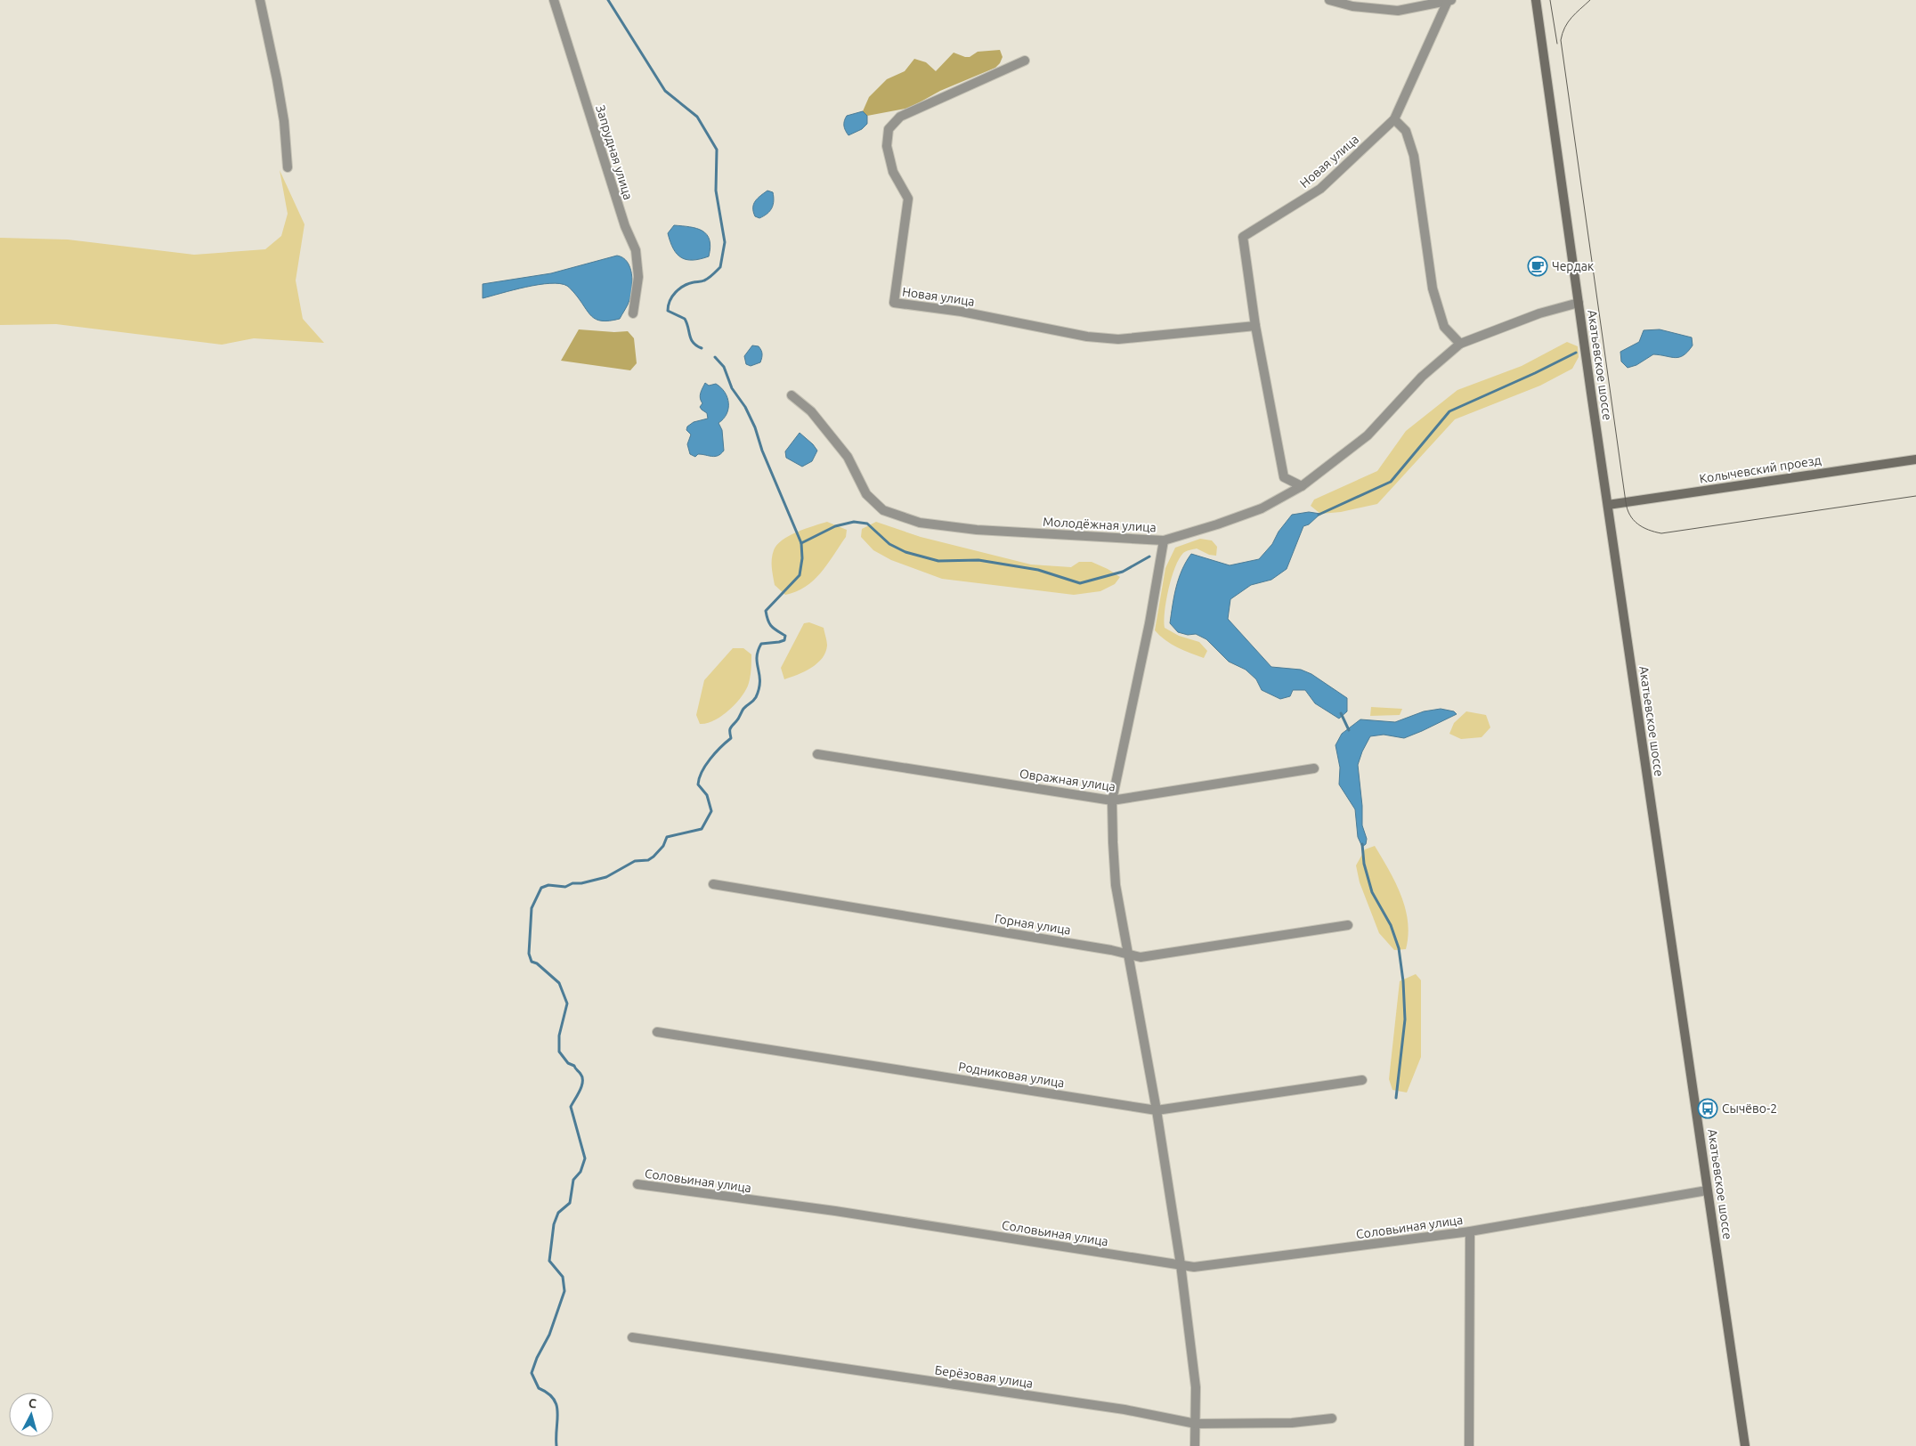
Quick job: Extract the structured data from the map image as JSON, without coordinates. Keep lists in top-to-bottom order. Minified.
{"streets":{"street":["Запрудная улица","Новая улица","Акатьевское шоссе","Колычевский проезд","Молодёжная улица","Овражная улица","Горная улица","Родниковая улица","Соловьиная улица","Берёзовая улица"]},"crossings":[["Новая улица","Молодёжная улица"],["Акатьевское шоссе","Колычевский проезд"],["Акатьевское шоссе","Молодёжная улица"],["Акатьевское шоссе","Соловьиная улица"]],"places":{"cafe":["Чердак"],"bus stop":["Сычёво-2"]},"north":"top"}
